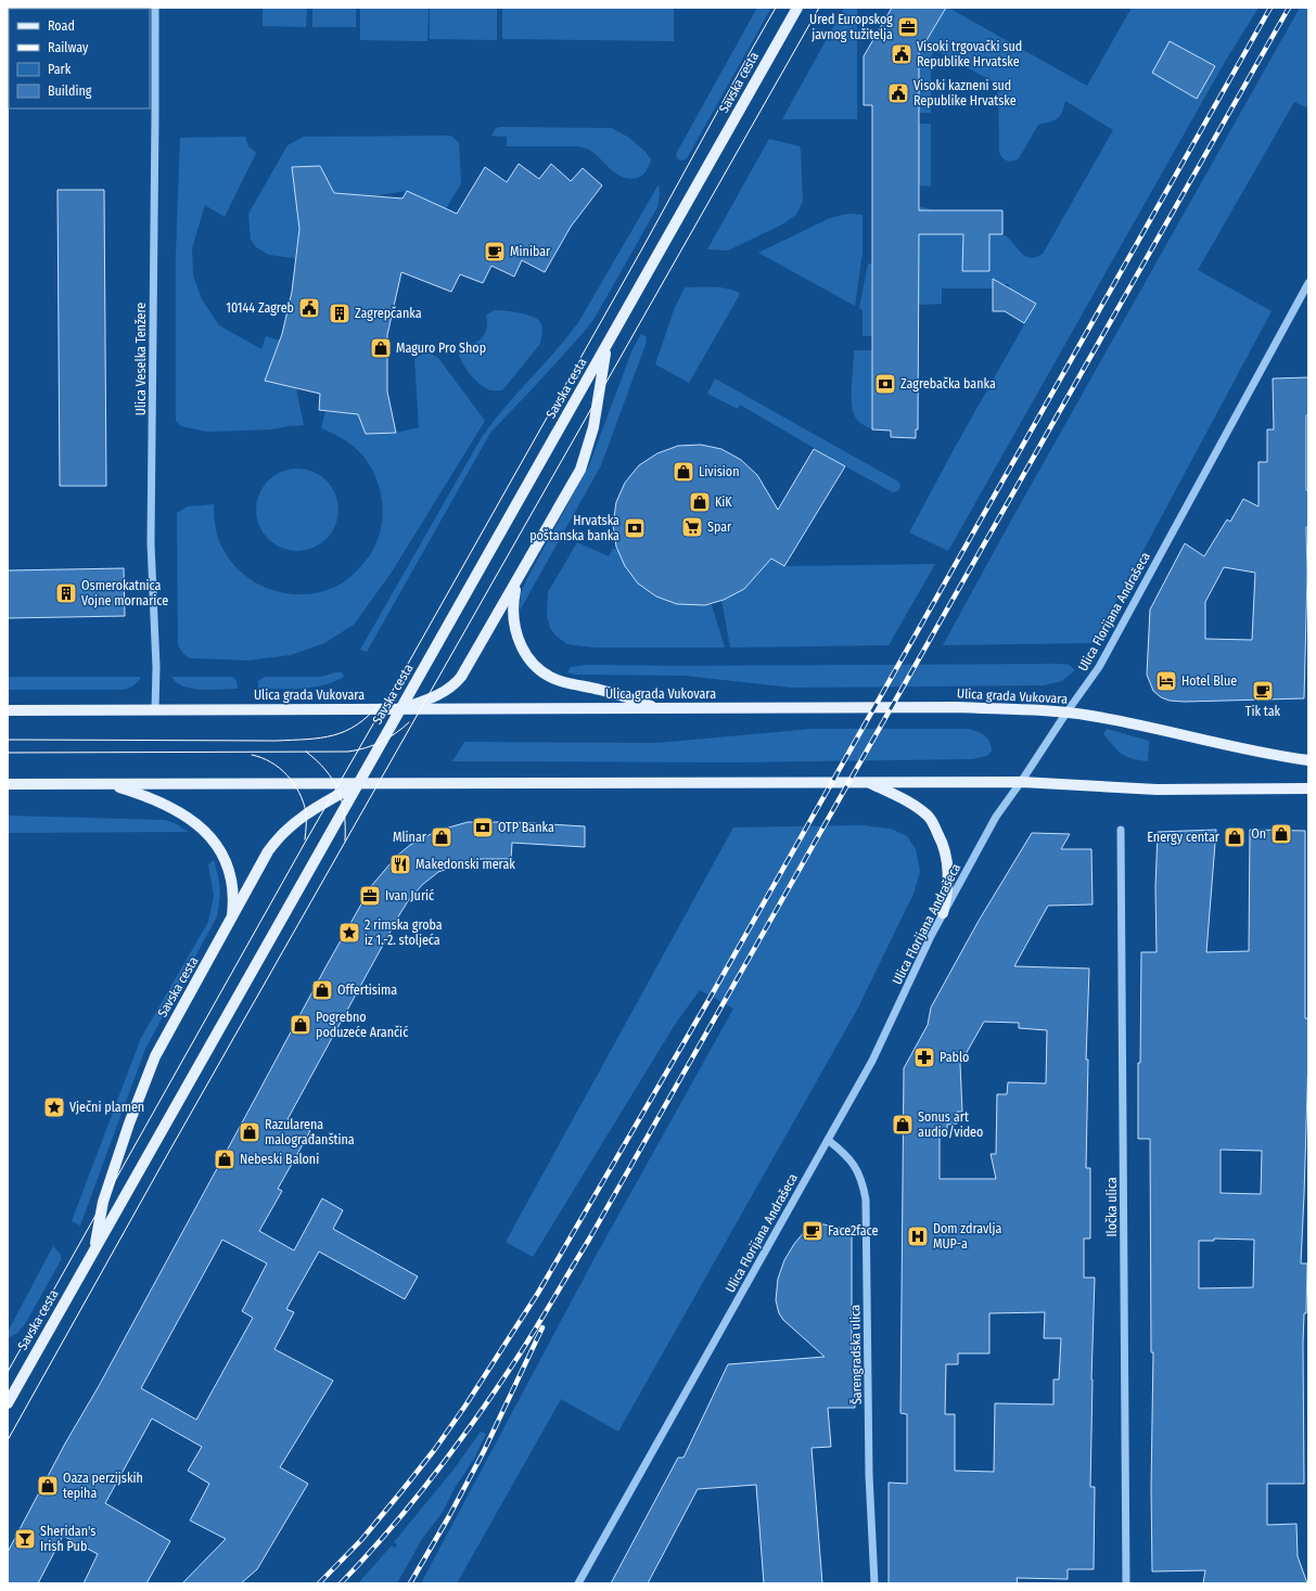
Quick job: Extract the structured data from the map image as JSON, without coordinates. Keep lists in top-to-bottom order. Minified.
{"streets":{"main road":["Savska cesta","Ulica grada Vukovara"],"street":["Ulica Veselka Tenžere","Ulica Florijana Andrašeca","Iločka ulica","Šarengradska ulica"]},"crossings":[["Savska cesta","Ulica grada Vukovara"],["Ulica Veselka Tenžere","Ulica grada Vukovara"],["Ulica Florijana Andrašeca","Ulica grada Vukovara"],["Ulica Florijana Andrašeca","Šarengradska ulica"]],"places":{"office":["Ured Europskog javnog tužitelja","Ivan Jurić"],"public building":["Visoki trgovački sud Republike Hrvatske","Visoki kazneni sud Republike Hrvatske","10144 Zagreb"],"cafe":["Minibar","Tik tak","Face2face"],"building":["Zagrepčanka","Osmerokatnica Vojne mornarice"],"shop":["Maguro Pro Shop","Livision","KiK","On","Mlinar","Energy centar","Offertisima","Pogrebno poduzeće Arančić","Sonus art audio/video","Razularena malograđanština","Nebeski Baloni","Oaza perzijskih tepiha"],"bank":["Zagrebačka banka","Hrvatska poštanska banka","OTP Banka"],"supermarket":["Spar"],"hotel":["Hotel Blue"],"restaurant":["Makedonski merak"],"place":["2 rimska groba iz 1.-2. stoljeća","Vječni plamen"],"pharmacy":["Pablo"],"hospital":["Dom zdravlja MUP-a"],"bar":["Sheridan's Irish Pub"]},"legend":["Road","Railway","Park","Building"]}
